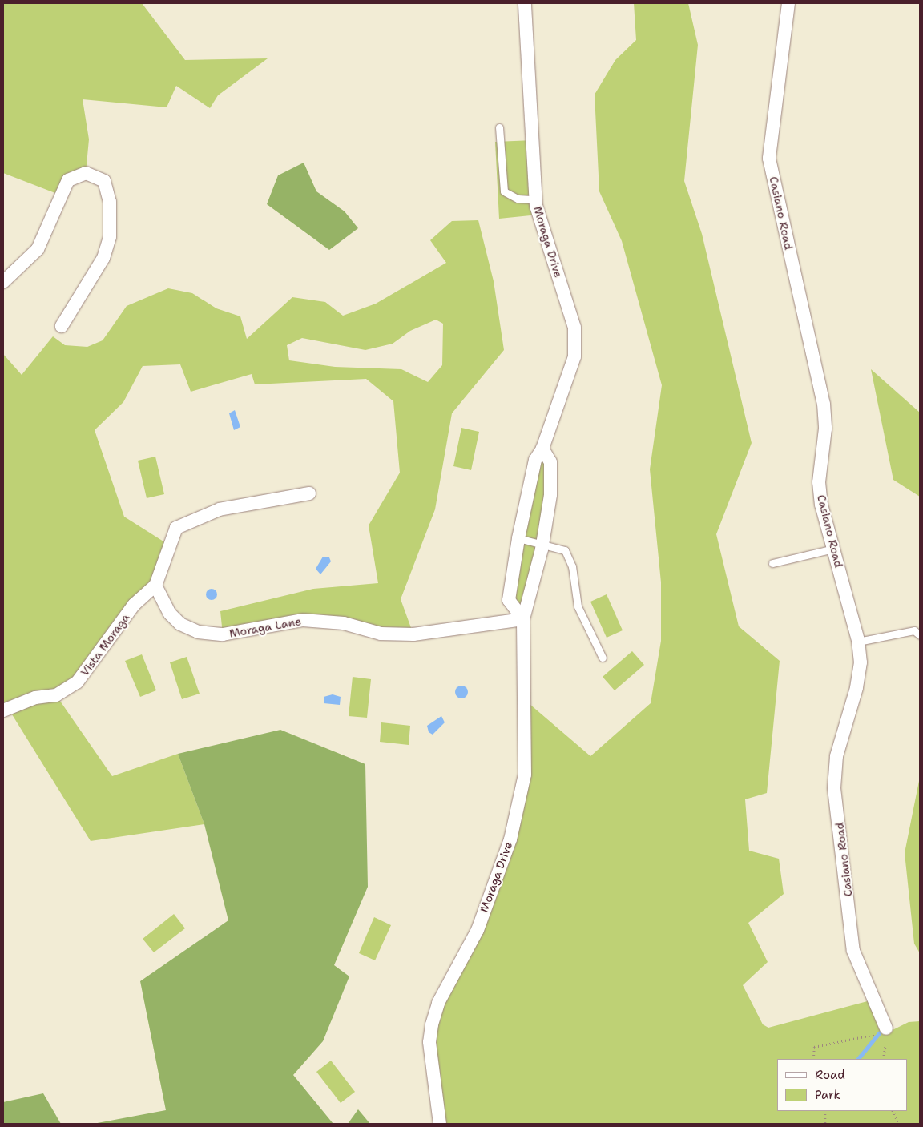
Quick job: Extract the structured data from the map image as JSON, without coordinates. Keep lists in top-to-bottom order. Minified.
{"streets":{"street":["Casiano Road","Moraga Drive","Moraga Lane","Vista Moraga"]},"crossings":[["Moraga Drive","Moraga Lane"],["Moraga Lane","Vista Moraga"]],"legend":["Road","Park"]}
